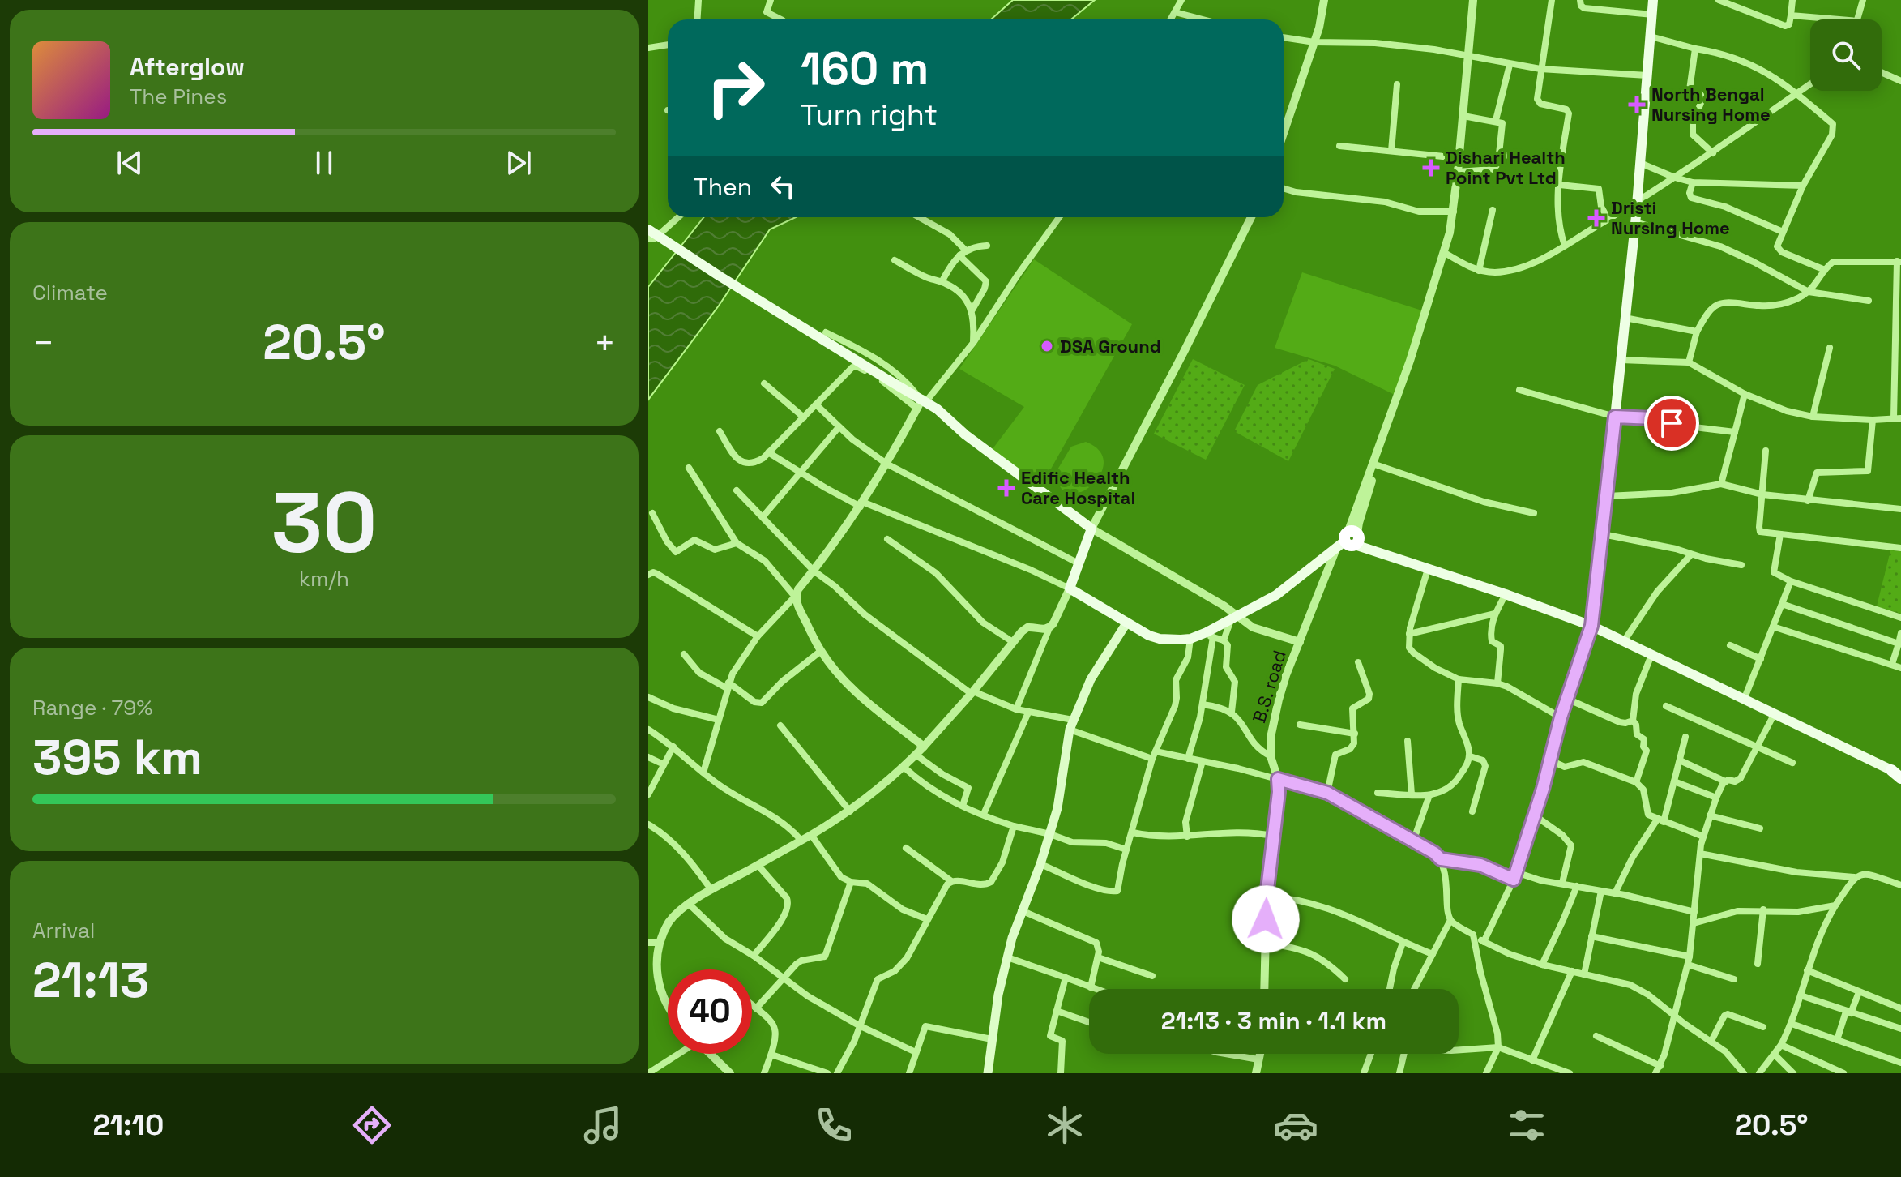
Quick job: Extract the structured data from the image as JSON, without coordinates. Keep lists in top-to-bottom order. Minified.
{"streets":{"street":["B.S. road"]},"places":{"health":["North Bengal Nursing Home","Dishari Health Point Pvt Ltd","Dristi Nursing Home","Edific Health Care Hospital"],"other":["DSA Ground"]},"page":{"turn":["160 m","Turn right"],"song":["Afterglow","The Pines"],"then":"Then","tile":["Climate",["30","km/h"],["Range · 79%","395 km"],["Arrival","21:13"]],"heat":["−","20.5°","+"],"limit":"40","trip":"21:13 · 3 min · 1.1 km","tabs":["21:10","20.5°"]}}
